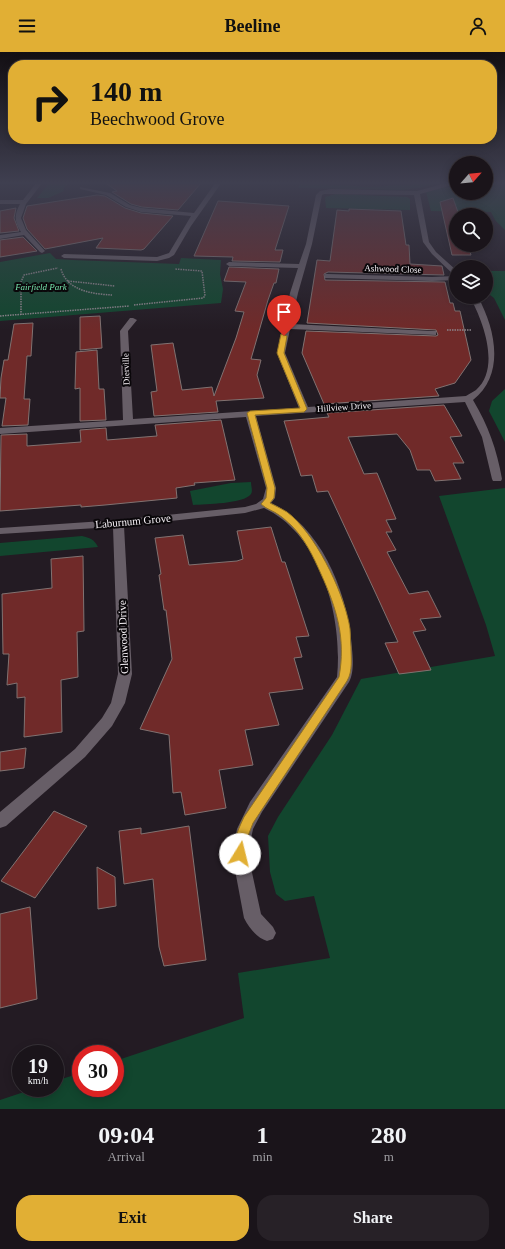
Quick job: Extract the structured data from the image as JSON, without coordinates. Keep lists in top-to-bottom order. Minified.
{"streets":{"street":["Ashwood Close","Dierville","Hillview Drive","Laburnum Grove","Glenwood Drive"]},"crossings":[["Dierville","Hillview Drive"],["Laburnum Grove","Glenwood Drive"]],"parks":["Fairfield Park"],"north":"top right","page":{"header":"Beeline","turn":["140 m","Beechwood Grove"],"speed":"19 km/h","limit":"30","eta":["09:04","Arrival","1","min","280","m"],"buttons":["Exit","Share"]}}
